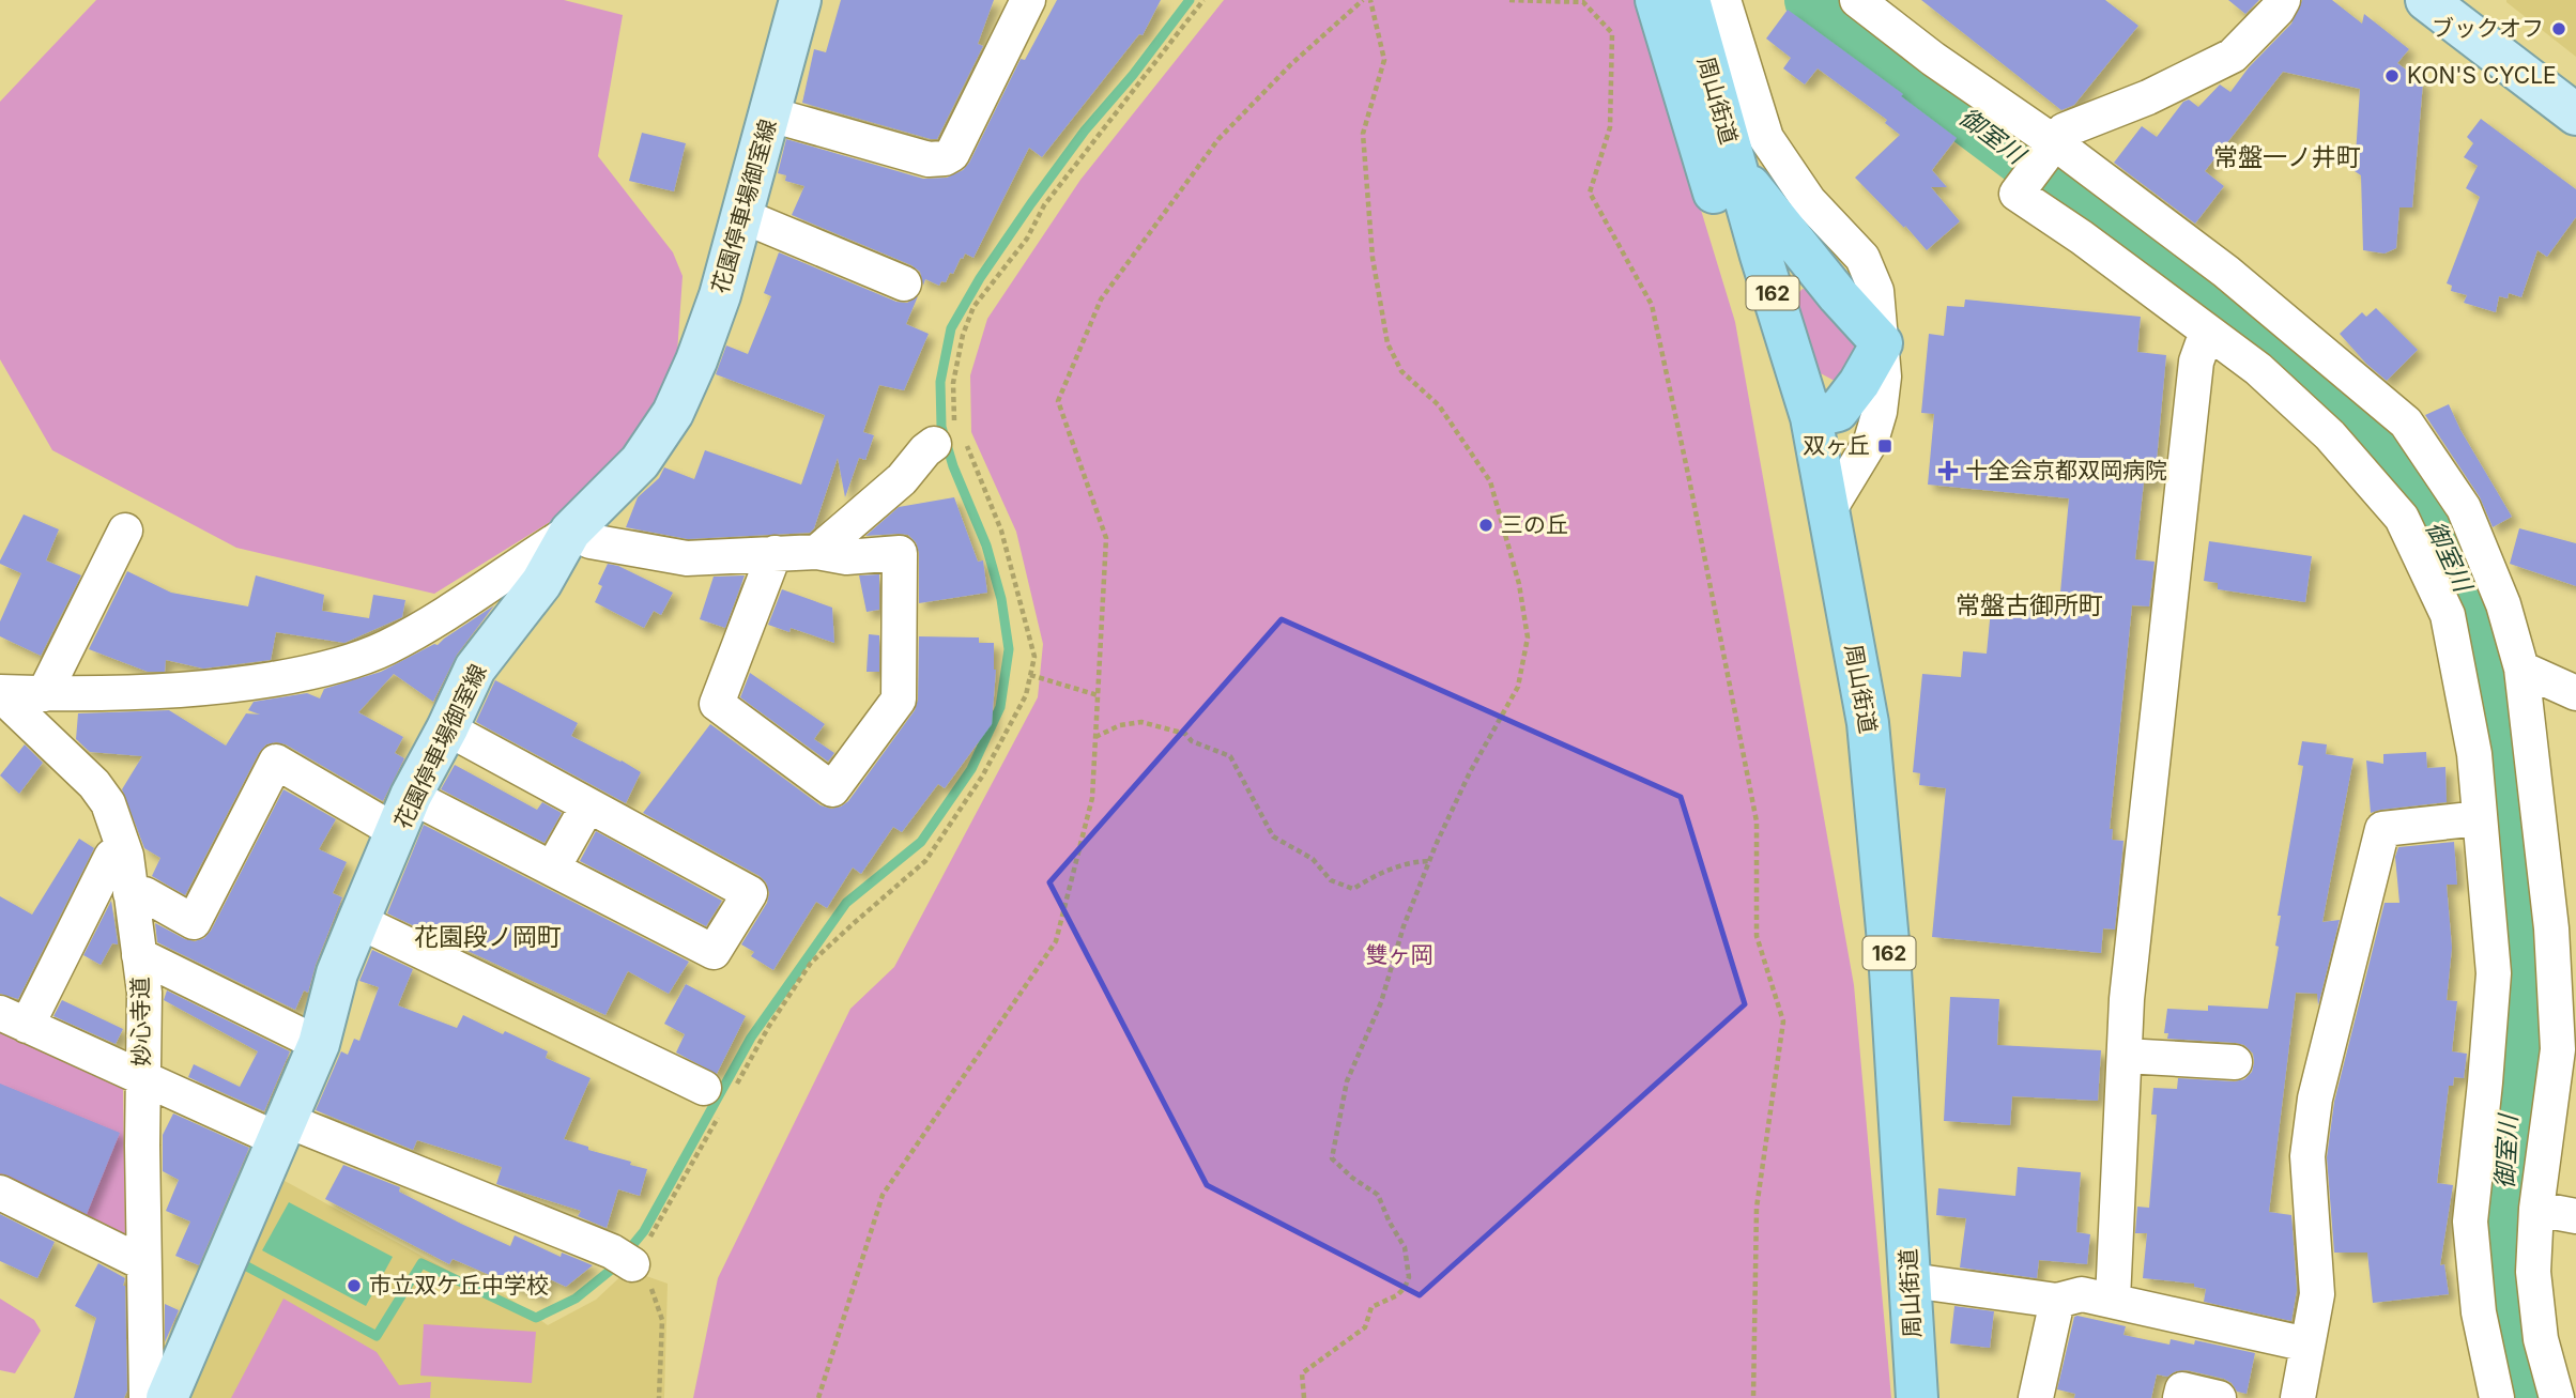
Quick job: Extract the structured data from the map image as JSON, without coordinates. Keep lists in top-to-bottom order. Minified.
{"streets":{"highway":["周山街道","162"],"main road":["花園停車場御室線"],"street":["妙心寺道"]},"districts":["常盤一ノ井町","常盤古御所町","花園段ノ岡町"],"water":["御室川"],"parks":["雙ヶ岡"],"places":{"other":["ブックオフ","KON'S CYCLE","三の丘","市立双ケ丘中学校"],"transit":["双ヶ丘"],"health":["十全会京都双岡病院"]}}
